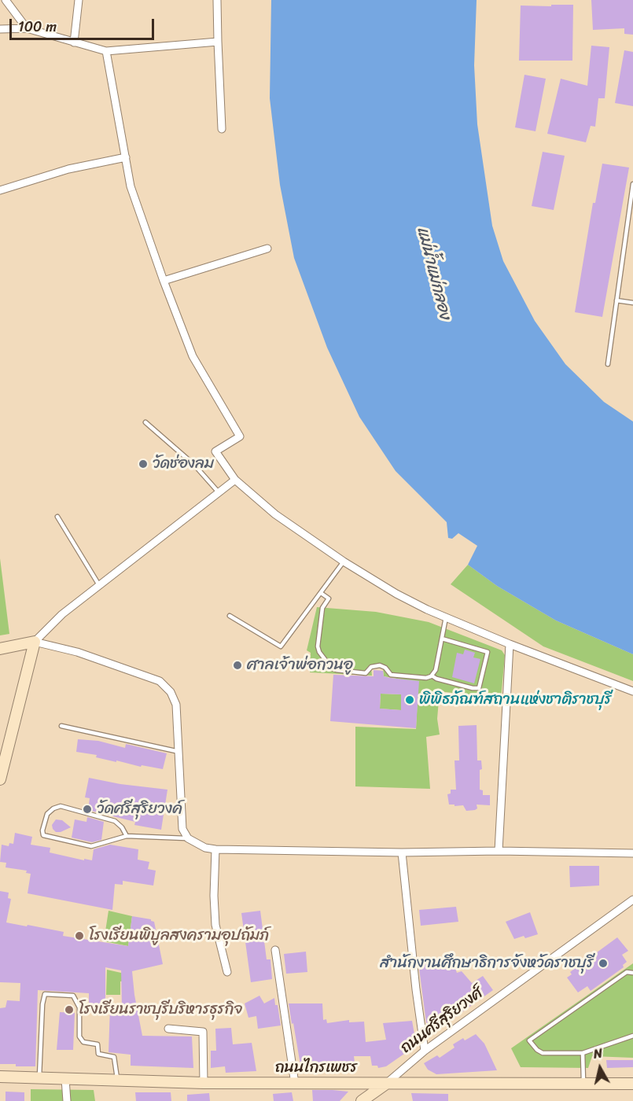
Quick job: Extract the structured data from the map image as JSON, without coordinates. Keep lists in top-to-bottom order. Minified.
{"streets":{"street":["ถนนศรีสุริยวงศ์","ถนนไกรเพชร"]},"crossings":[["ถนนศรีสุริยวงศ์","ถนนไกรเพชร"]],"water":["แม่น้ำแม่กลอง"],"places":["วัดช่องลม","ศาลเจ้าพ่อกวนอู","พิพิธภัณฑ์สถานแห่งชาติราชบุรี","วัดศรีสุริยวงค์","โรงเรียนพิบูลสงครามอุปถัมภ์","สำนักงานศึกษาธิการจังหวัดราชบุรี","โรงเรียนราชบุรีบริหารธุรกิจ"],"scale_bar":"100 m","north":"top"}
